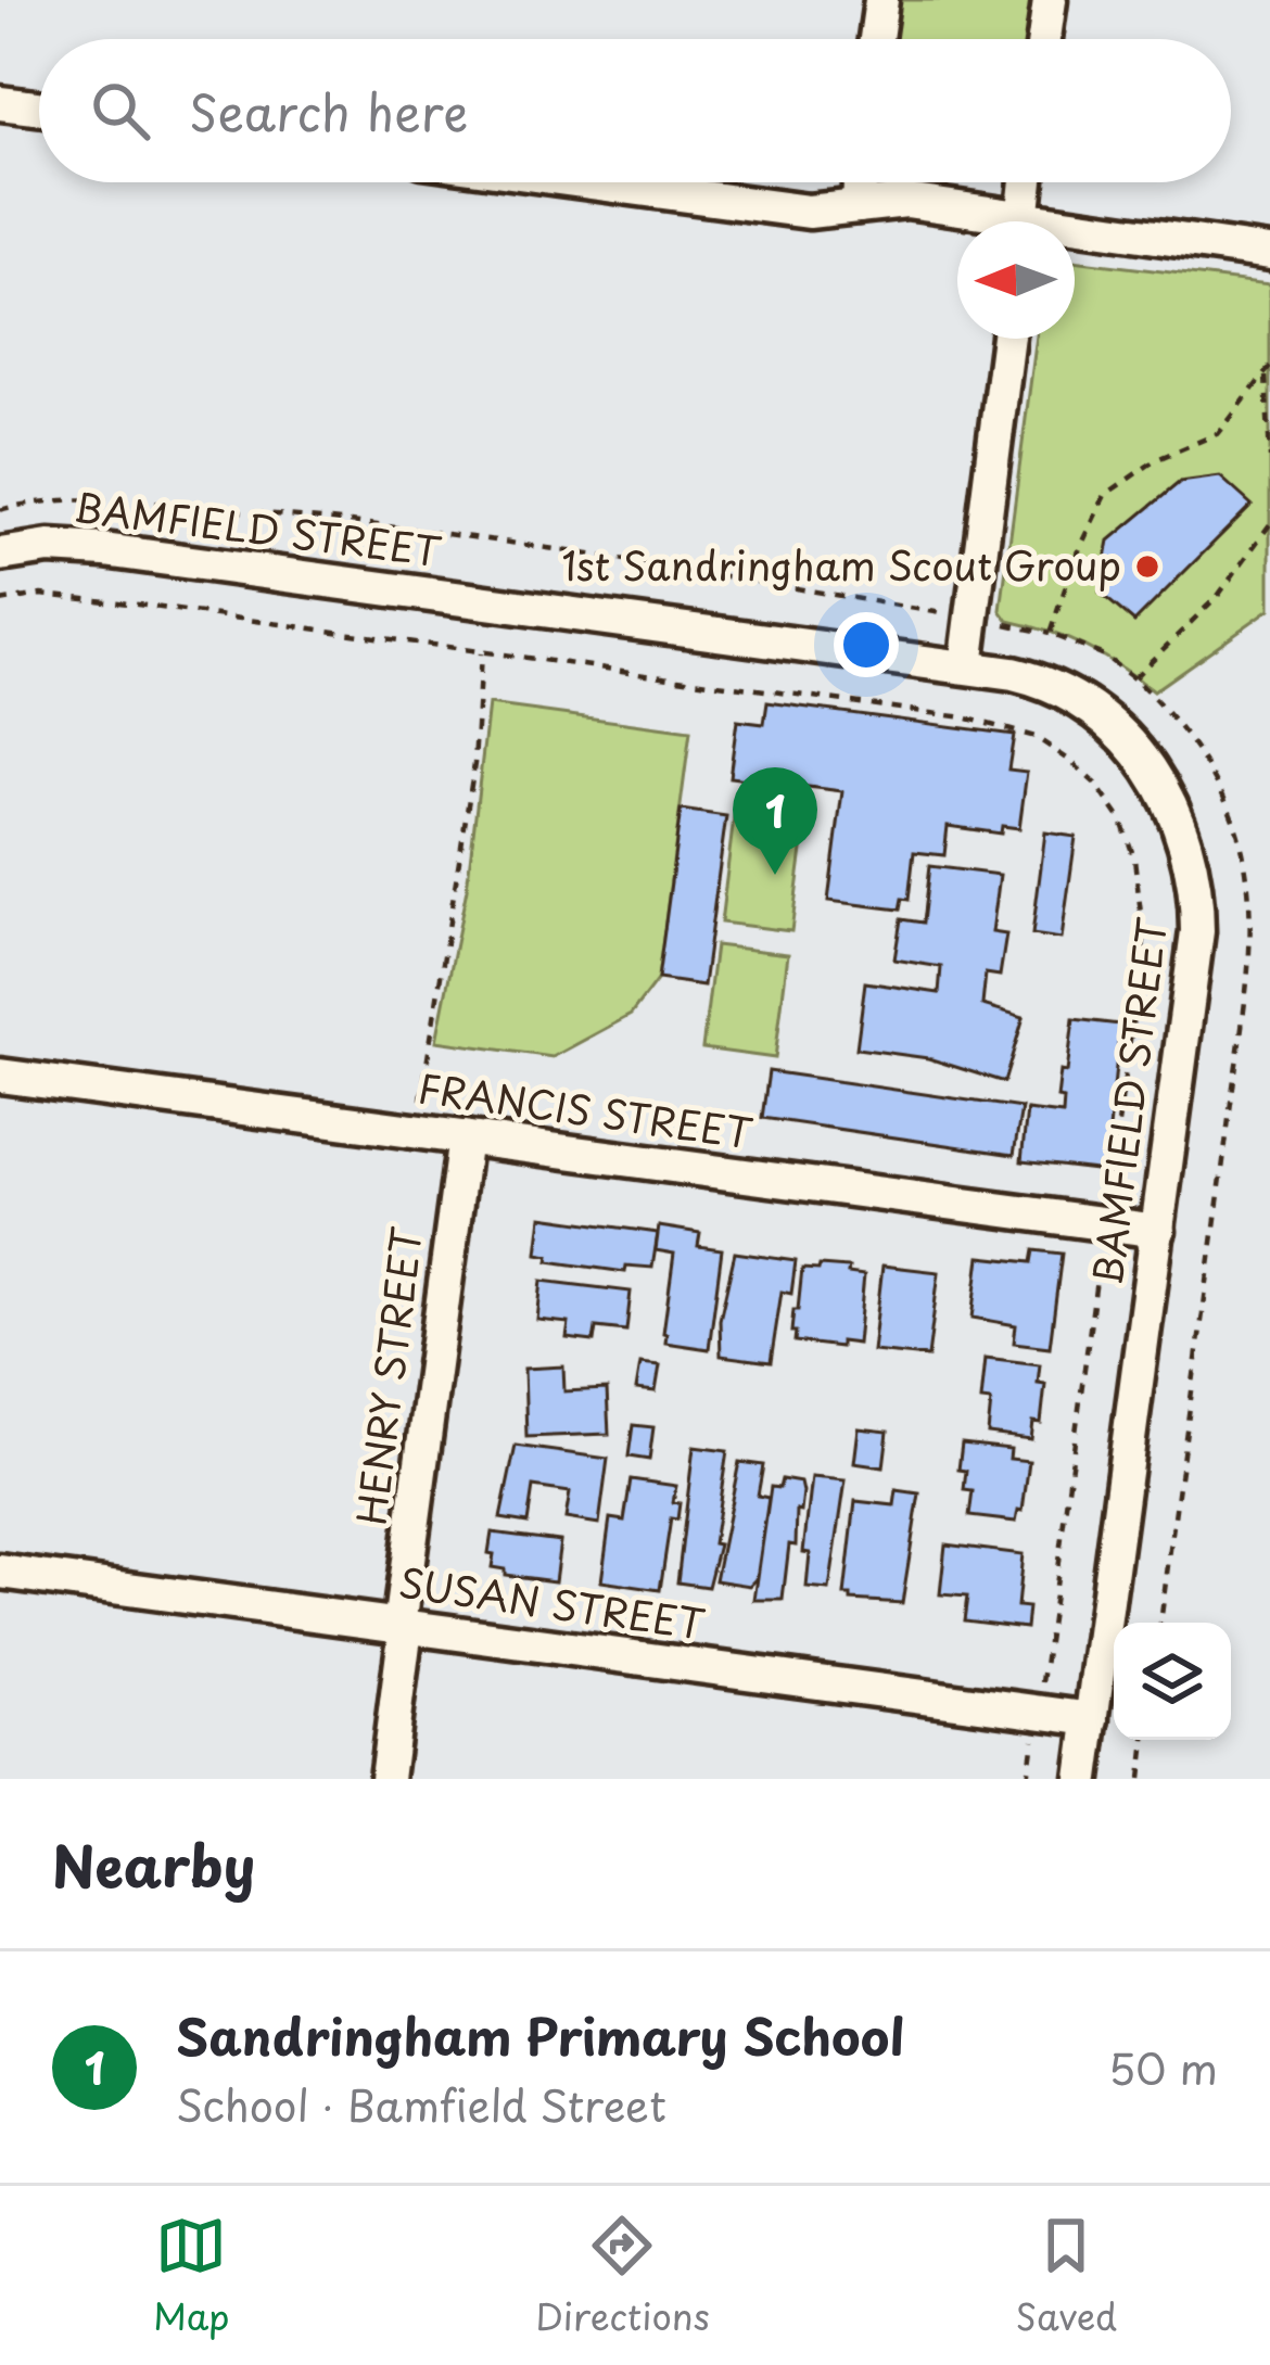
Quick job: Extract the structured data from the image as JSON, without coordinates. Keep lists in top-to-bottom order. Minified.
{"streets":{"street":["BAMFIELD STREET","FRANCIS STREET","HENRY STREET","SUSAN STREET"]},"crossings":[["BAMFIELD STREET","FRANCIS STREET"],["BAMFIELD STREET","SUSAN STREET"],["FRANCIS STREET","HENRY STREET"],["HENRY STREET","SUSAN STREET"]],"places":["1st Sandringham Scout Group"],"north":"left","page":{"search":"Search here","pins":"1","heading":"Nearby","list":[{"mark":"1","name":"Sandringham Primary School","note":"School · Bamfield Street","value":"50 m"}],"nav":["Map","Directions","Saved"]}}
